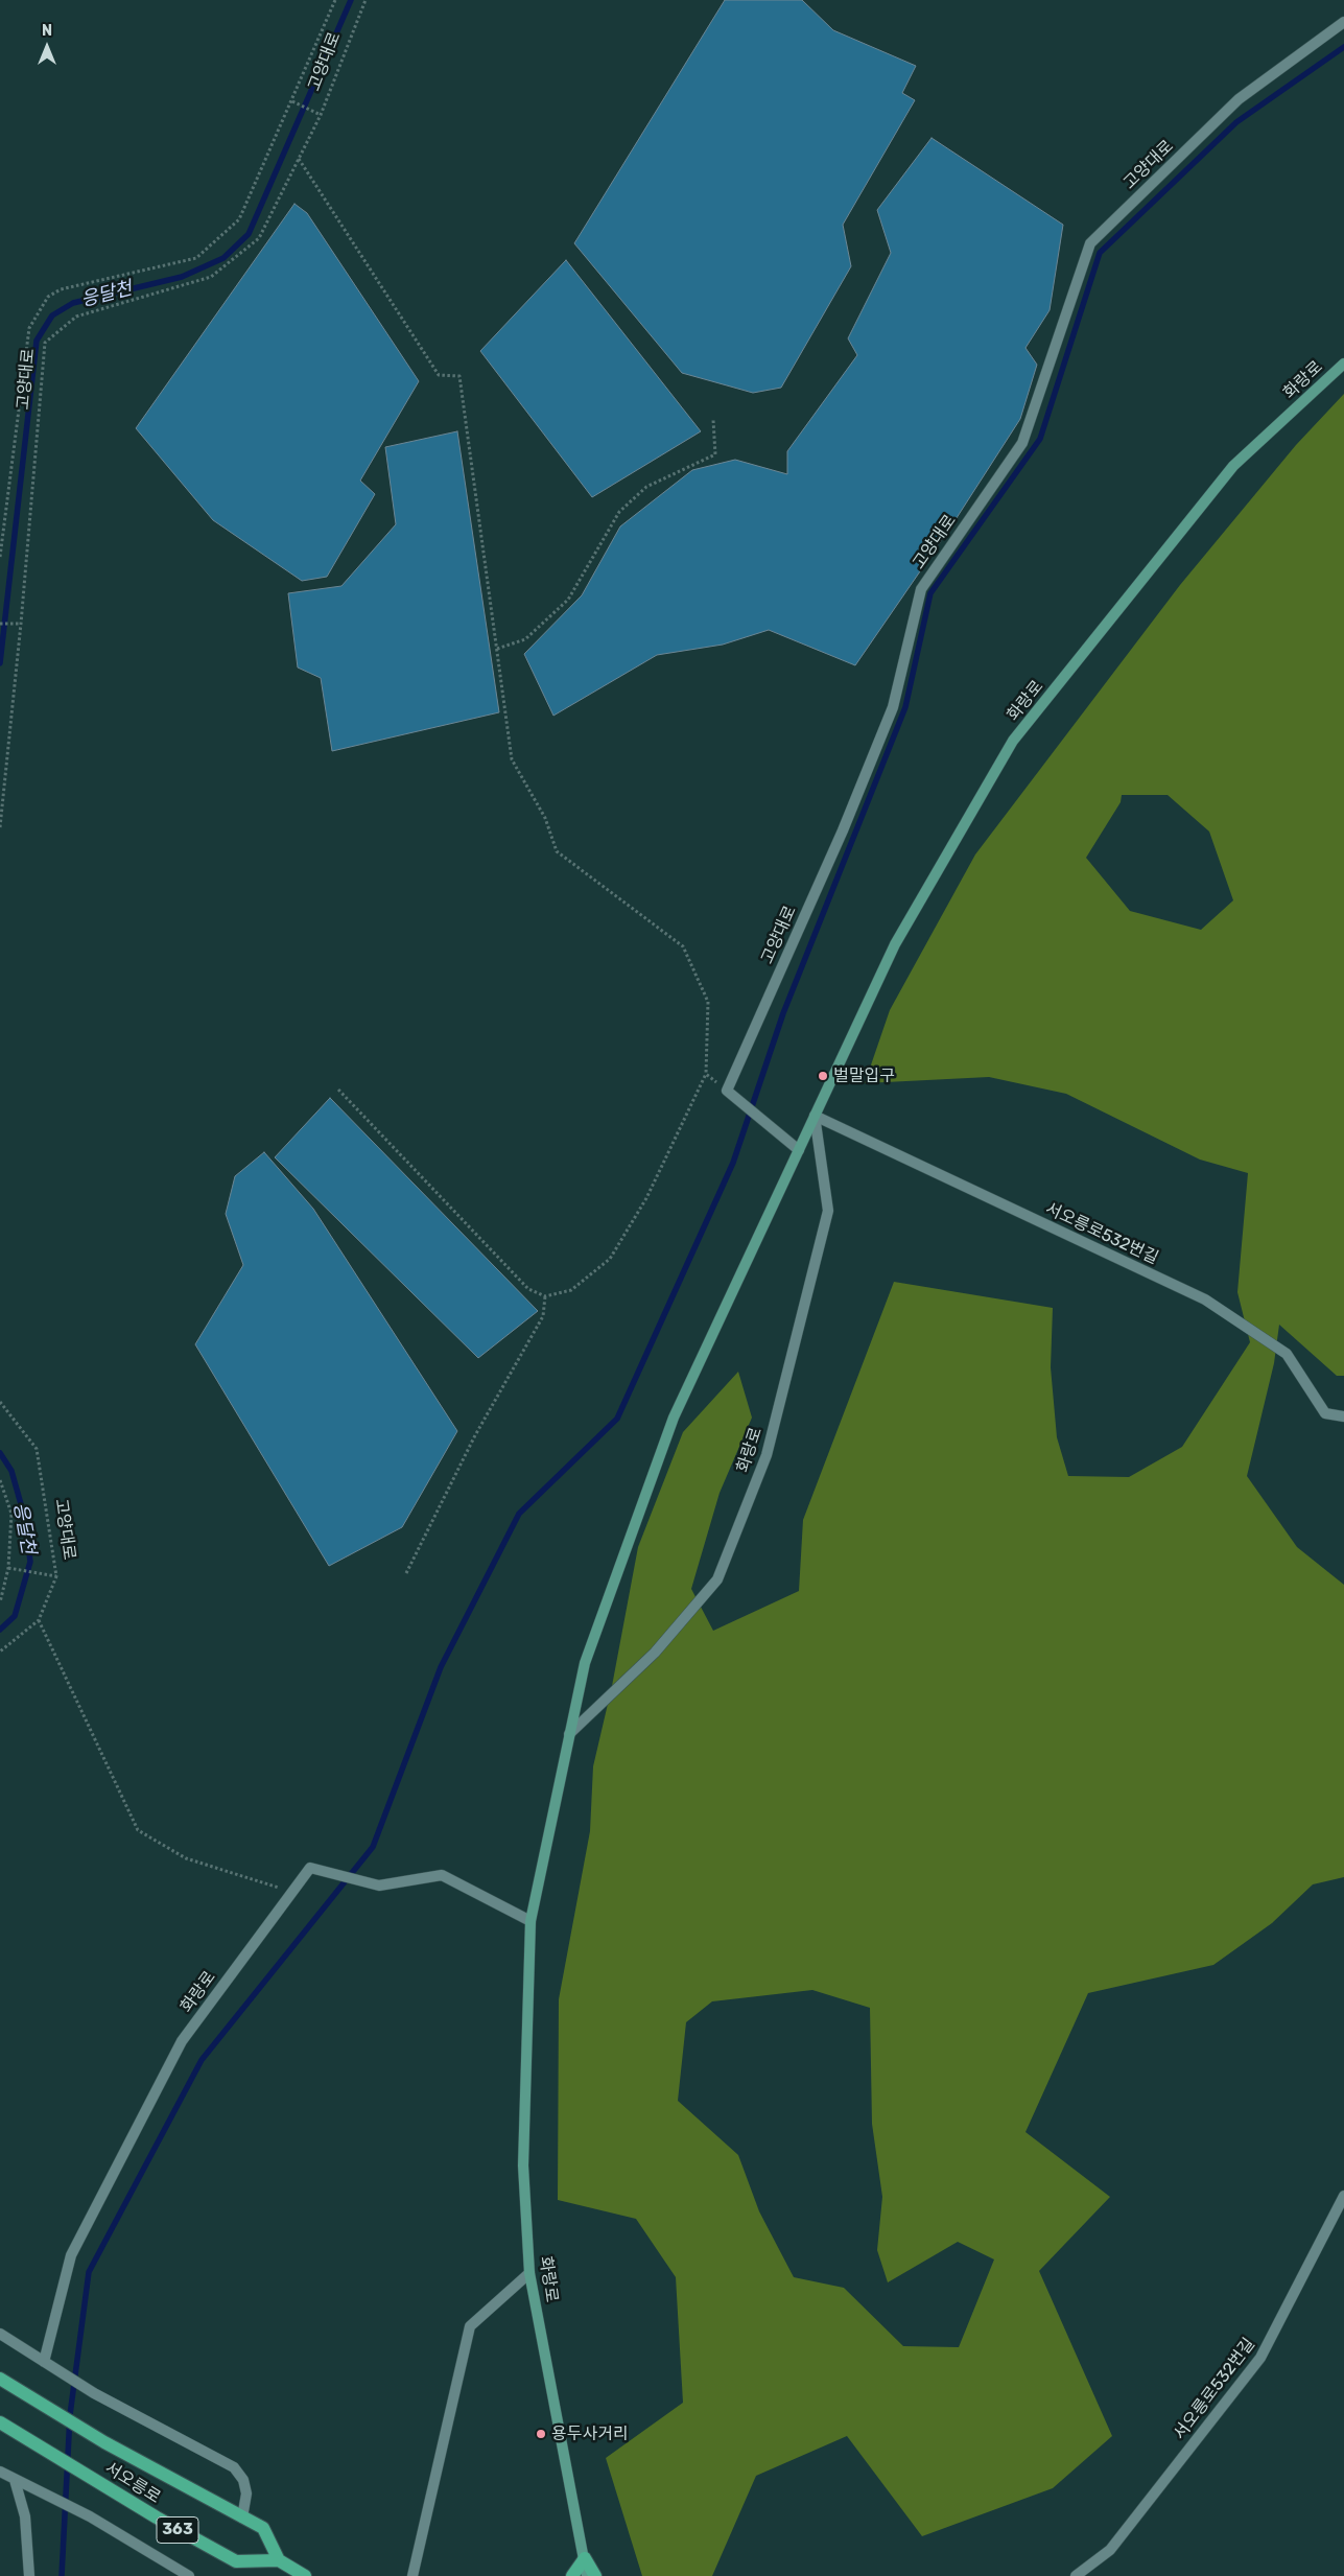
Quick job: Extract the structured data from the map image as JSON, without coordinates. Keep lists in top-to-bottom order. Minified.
{"streets":{"main road":["화랑로","서오릉로","363"],"street":["고양대로","서오릉로532번길"]},"crossings":[["화랑로","서오릉로532번길"]],"water":["응달천"],"places":["벌말입구","용두사거리"],"north":"top"}
